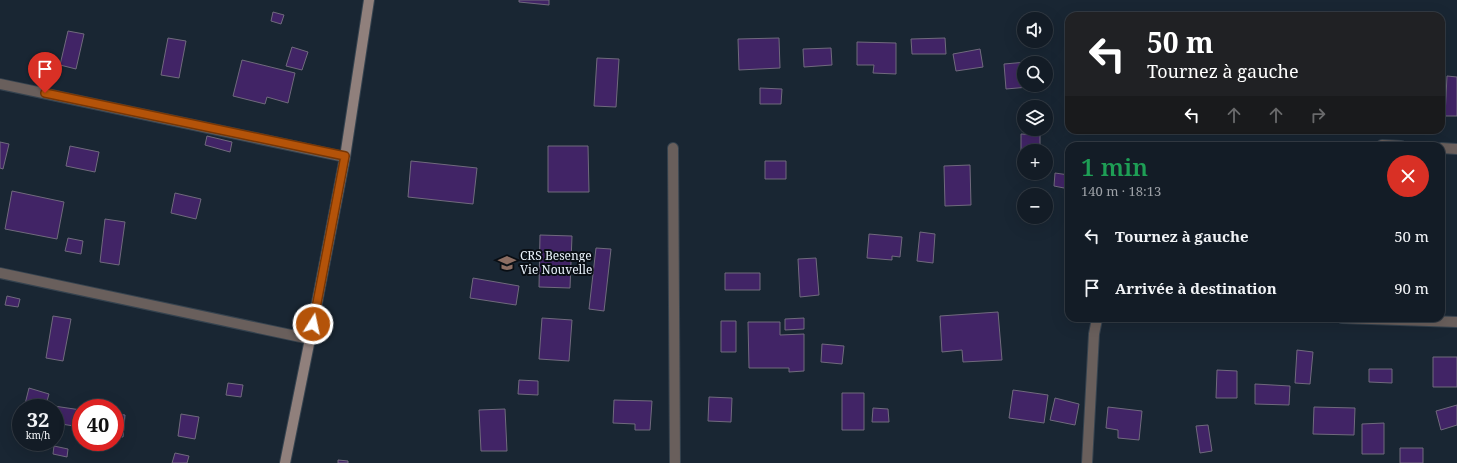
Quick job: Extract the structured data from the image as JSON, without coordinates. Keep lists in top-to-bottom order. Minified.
{"places":{"school or university":["CRS Besenge Vie Nouvelle"]},"page":{"map_buttons":["+","−"],"turn":["50 m","Tournez à gauche"],"heading":["1 min","140 m · 18:13"],"list":[{"name":"Tournez à gauche","value":"50 m"},{"name":"Arrivée à destination","value":"90 m"}],"speed":"32 km/h","limit":"40"}}
